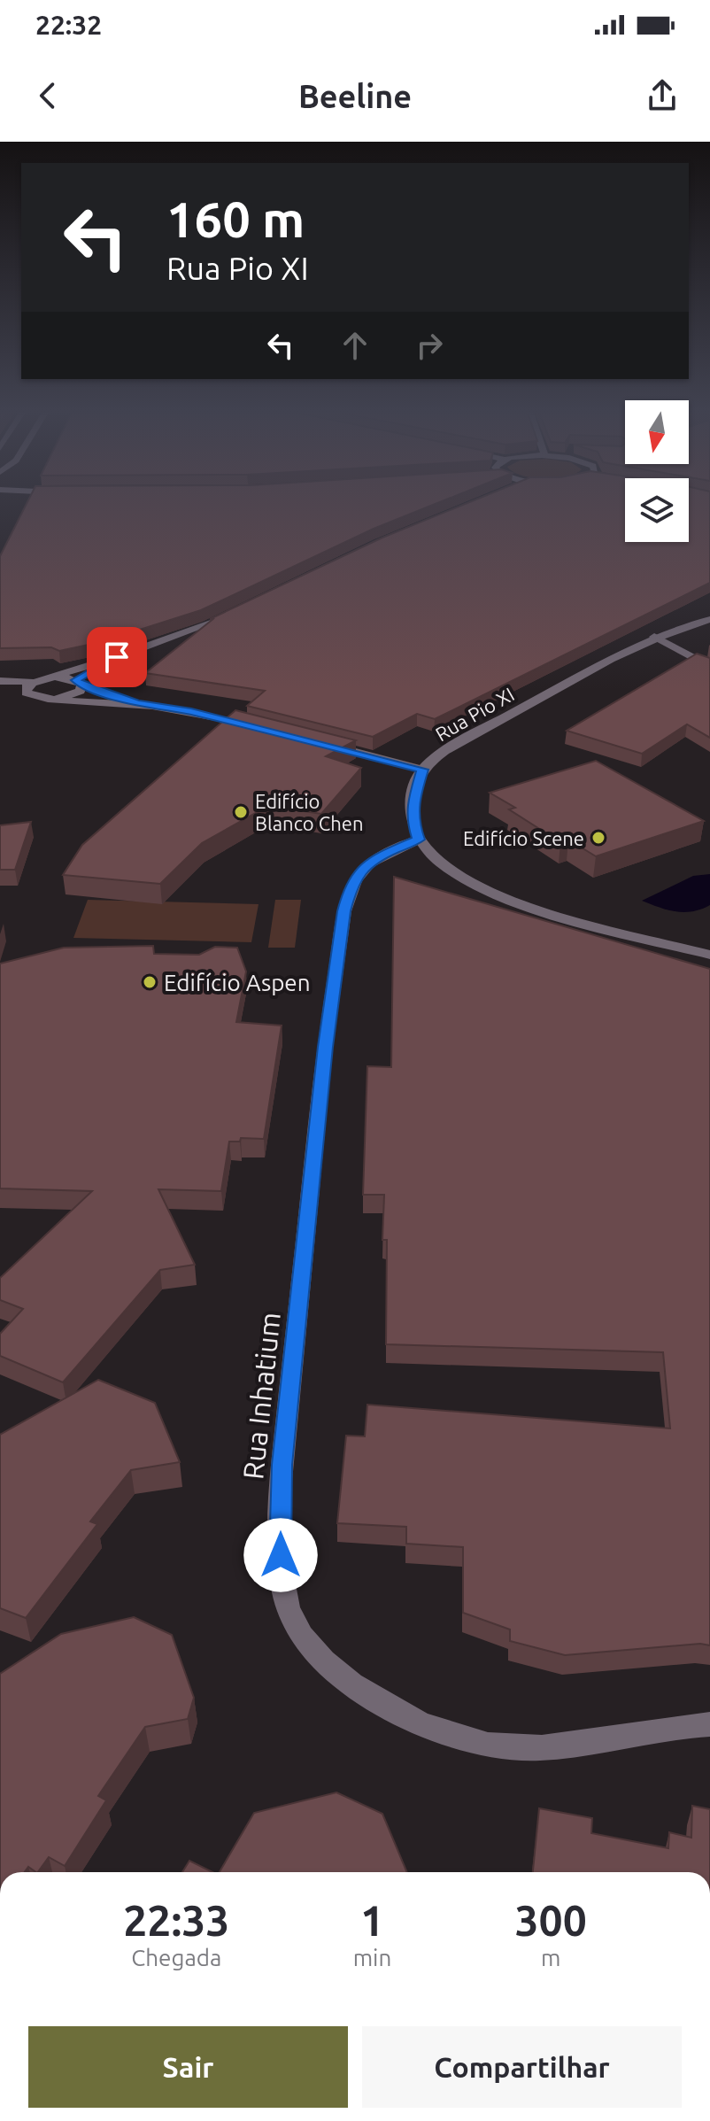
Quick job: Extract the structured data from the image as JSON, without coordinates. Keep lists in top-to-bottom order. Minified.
{"streets":{"street":["Rua Pio XI","Rua Inhatium"]},"crossings":[["Rua Pio XI","Rua Inhatium"]],"places":["Edifício Blanco Chen","Edifício Scene","Edifício Aspen"],"north":"bottom","page":{"status":"22:32","header":"Beeline","turn":["160 m","Rua Pio XI"],"eta":["22:33","Chegada","1","min","300","m"],"buttons":["Sair","Compartilhar"]}}
